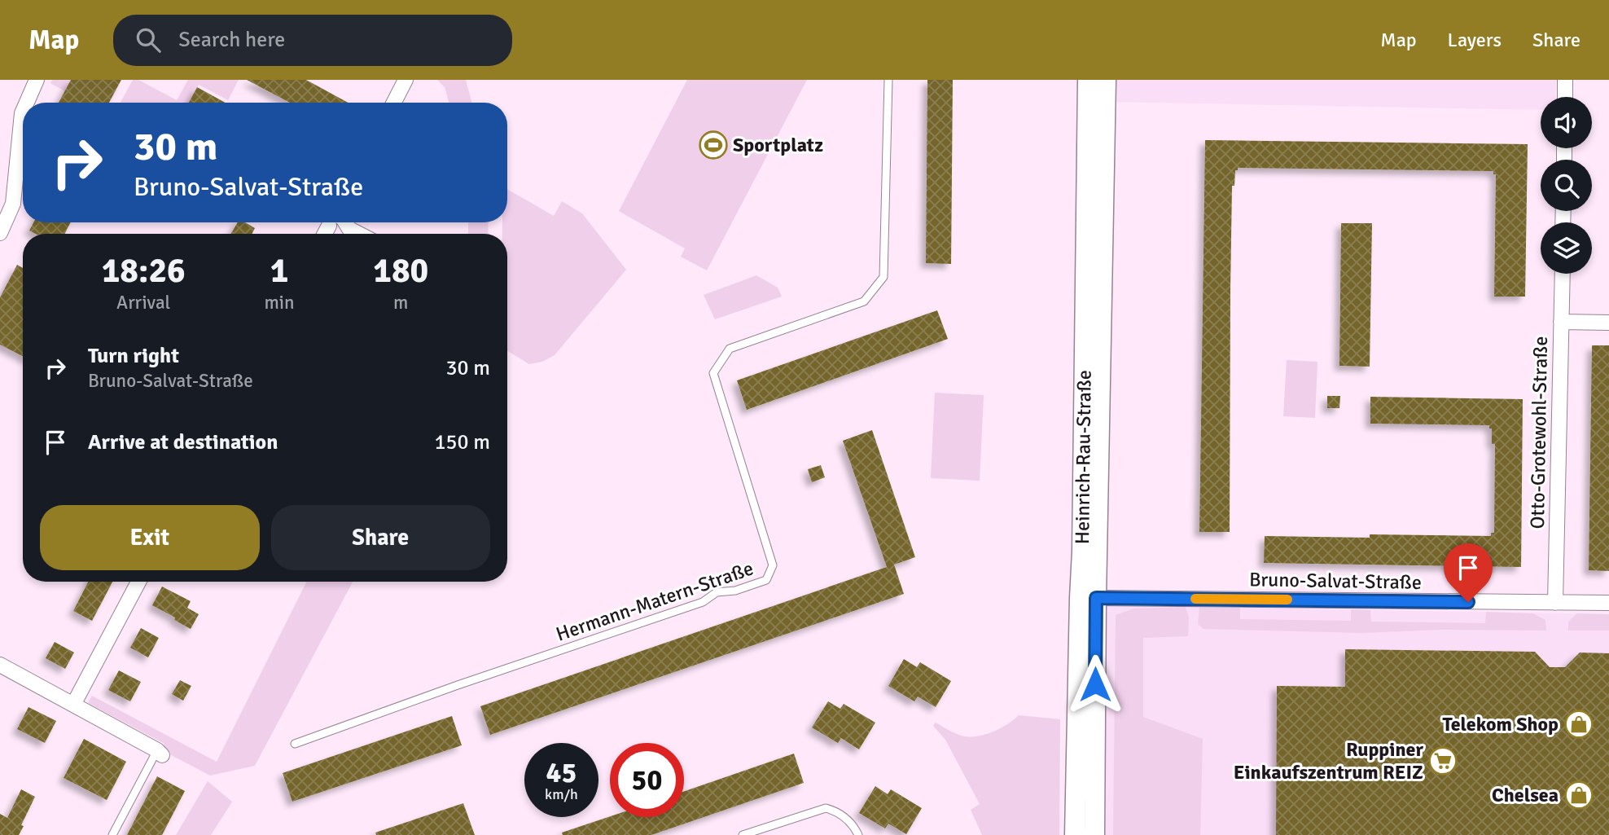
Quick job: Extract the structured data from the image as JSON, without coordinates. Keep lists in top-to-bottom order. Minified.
{"streets":{"main road":["Heinrich-Rau-Straße"],"street":["Otto-Grotewohl-Straße","Bruno-Salvat-Straße"],"lane":["Hermann-Matern-Straße"]},"crossings":[["Otto-Grotewohl-Straße","Bruno-Salvat-Straße"],["Heinrich-Rau-Straße","Bruno-Salvat-Straße"]],"places":{"sports":["Sportplatz"],"shop":["Telekom Shop","Chelsea"],"supermarket":["Ruppiner Einkaufszentrum REIZ"]},"page":{"header":"Map","search":"Search here","nav":["Map","Layers","Share"],"turn":["30 m","Bruno-Salvat-Straße"],"eta":["18:26","Arrival","1","min","180","m"],"list":[{"name":"Turn right","note":"Bruno-Salvat-Straße","value":"30 m"},{"name":"Arrive at destination","value":"150 m"}],"buttons":["Exit","Share"],"speed":"45 km/h","limit":"50"}}
